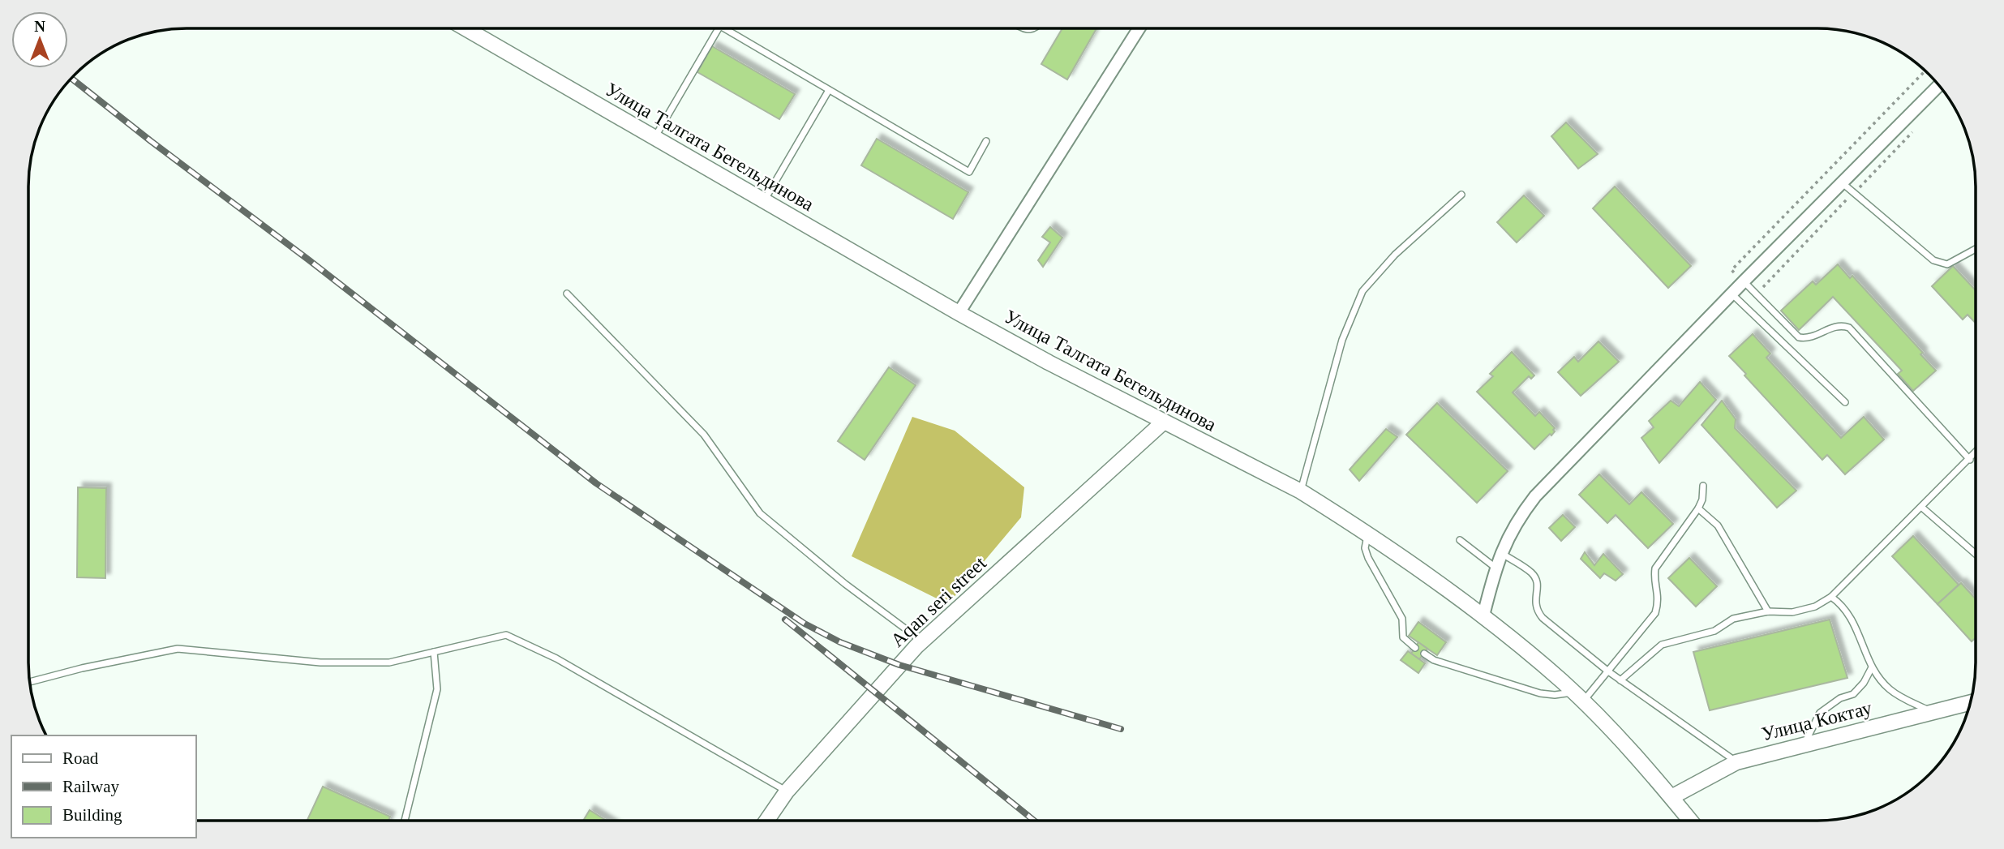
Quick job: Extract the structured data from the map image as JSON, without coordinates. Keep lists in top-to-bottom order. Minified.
{"streets":{"street":["Улица Талгата Бегельдинова","Aqan seri street","Улица Коктау"]},"crossings":[["Улица Талгата Бегельдинова","Aqan seri street"],["Улица Талгата Бегельдинова","Улица Коктау"]],"legend":["Road","Railway","Building"],"north":"top"}
